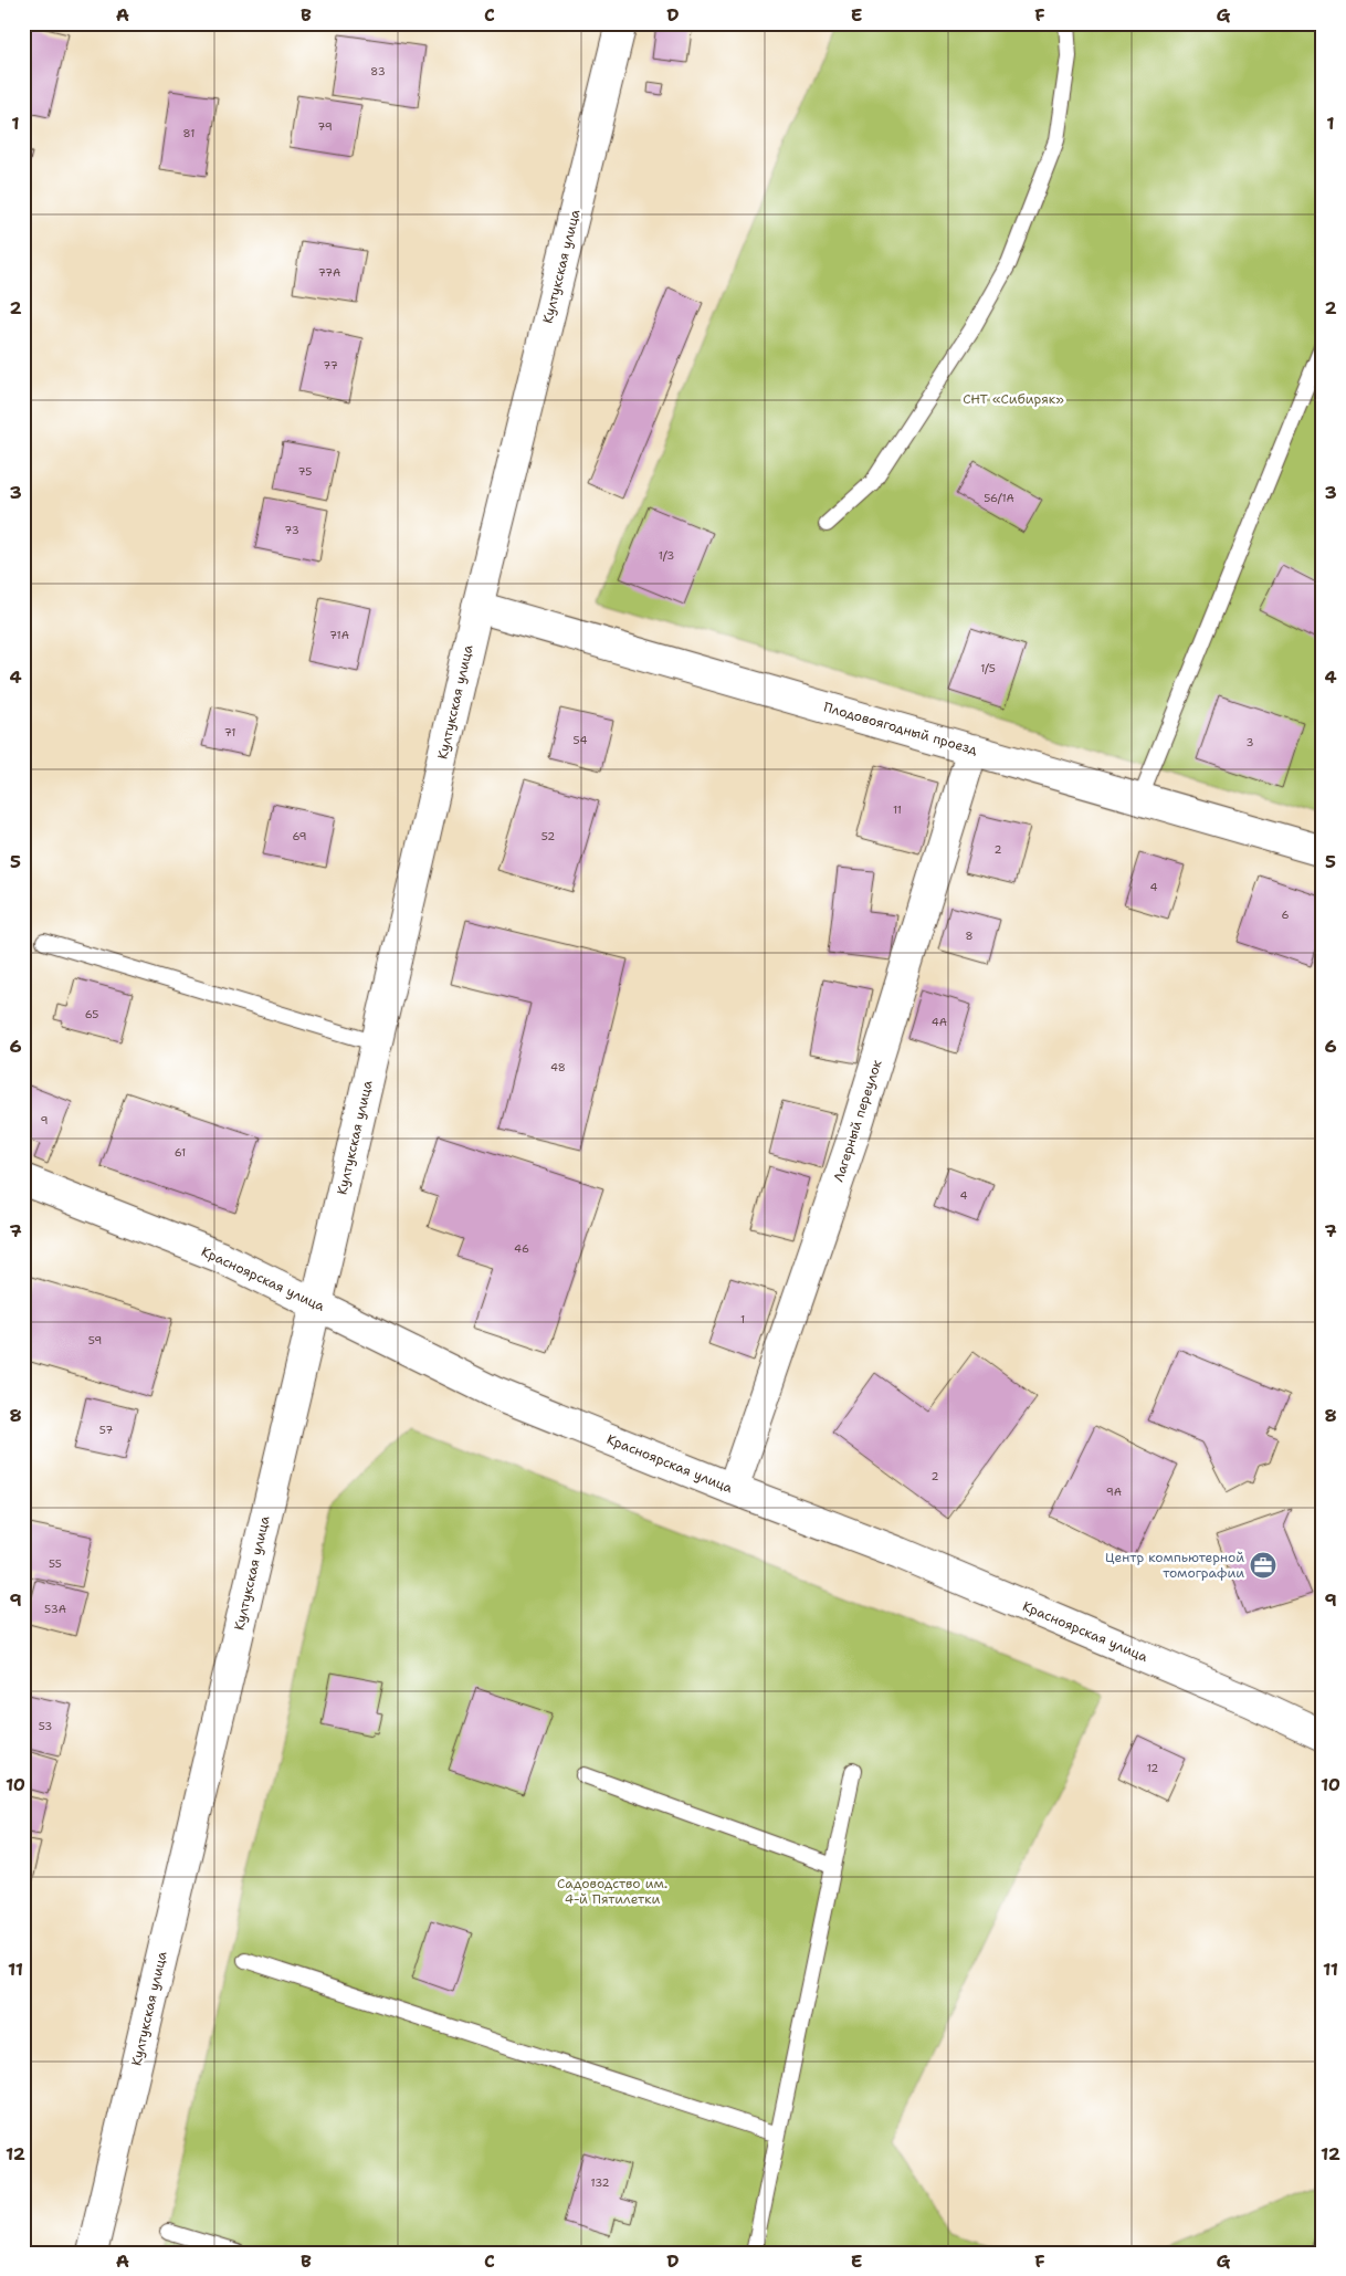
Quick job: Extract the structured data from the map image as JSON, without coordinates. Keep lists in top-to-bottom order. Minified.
{"streets":{"street":["Култукская улица","Плодовоягодный проезд","Лагерный переулок","Красноярская улица"]},"crossings":[["Култукская улица","Плодовоягодный проезд"],["Култукская улица","Красноярская улица"],["Плодовоягодный проезд","Лагерный переулок"],["Лагерный переулок","Красноярская улица"]],"parks":["СНТ «Сибиряк»","Садоводство им. 4-й Пятилетки"],"places":{"office":["Центр компьютерной томографии"]},"house_numbers":["83","79","81","77А","77","75","56/1А","73","1/3","71А","1/5","71","54","3","11","69","52","2","4","6","8","65","4А","48","9","61","4","46","1","59","57","2","9А","55","53А","53","12","132"],"grid":{"columns":["A","B","C","D","E","F","G"],"rows":["1","2","3","4","5","6","7","8","9","10","11","12"]}}
